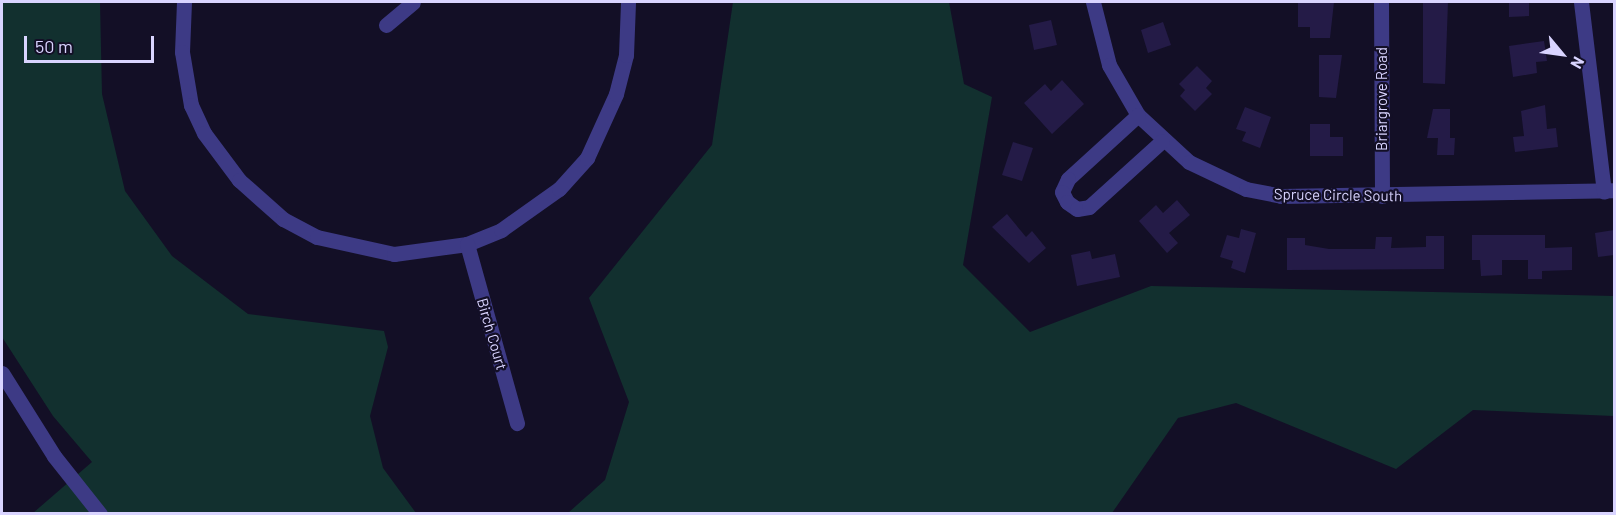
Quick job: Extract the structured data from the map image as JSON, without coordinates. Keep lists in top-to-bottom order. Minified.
{"streets":{"street":["Briargrove Road","Spruce Circle South","Birch Court"]},"crossings":[["Briargrove Road","Spruce Circle South"]],"scale_bar":"50 m","north":"bottom right"}
